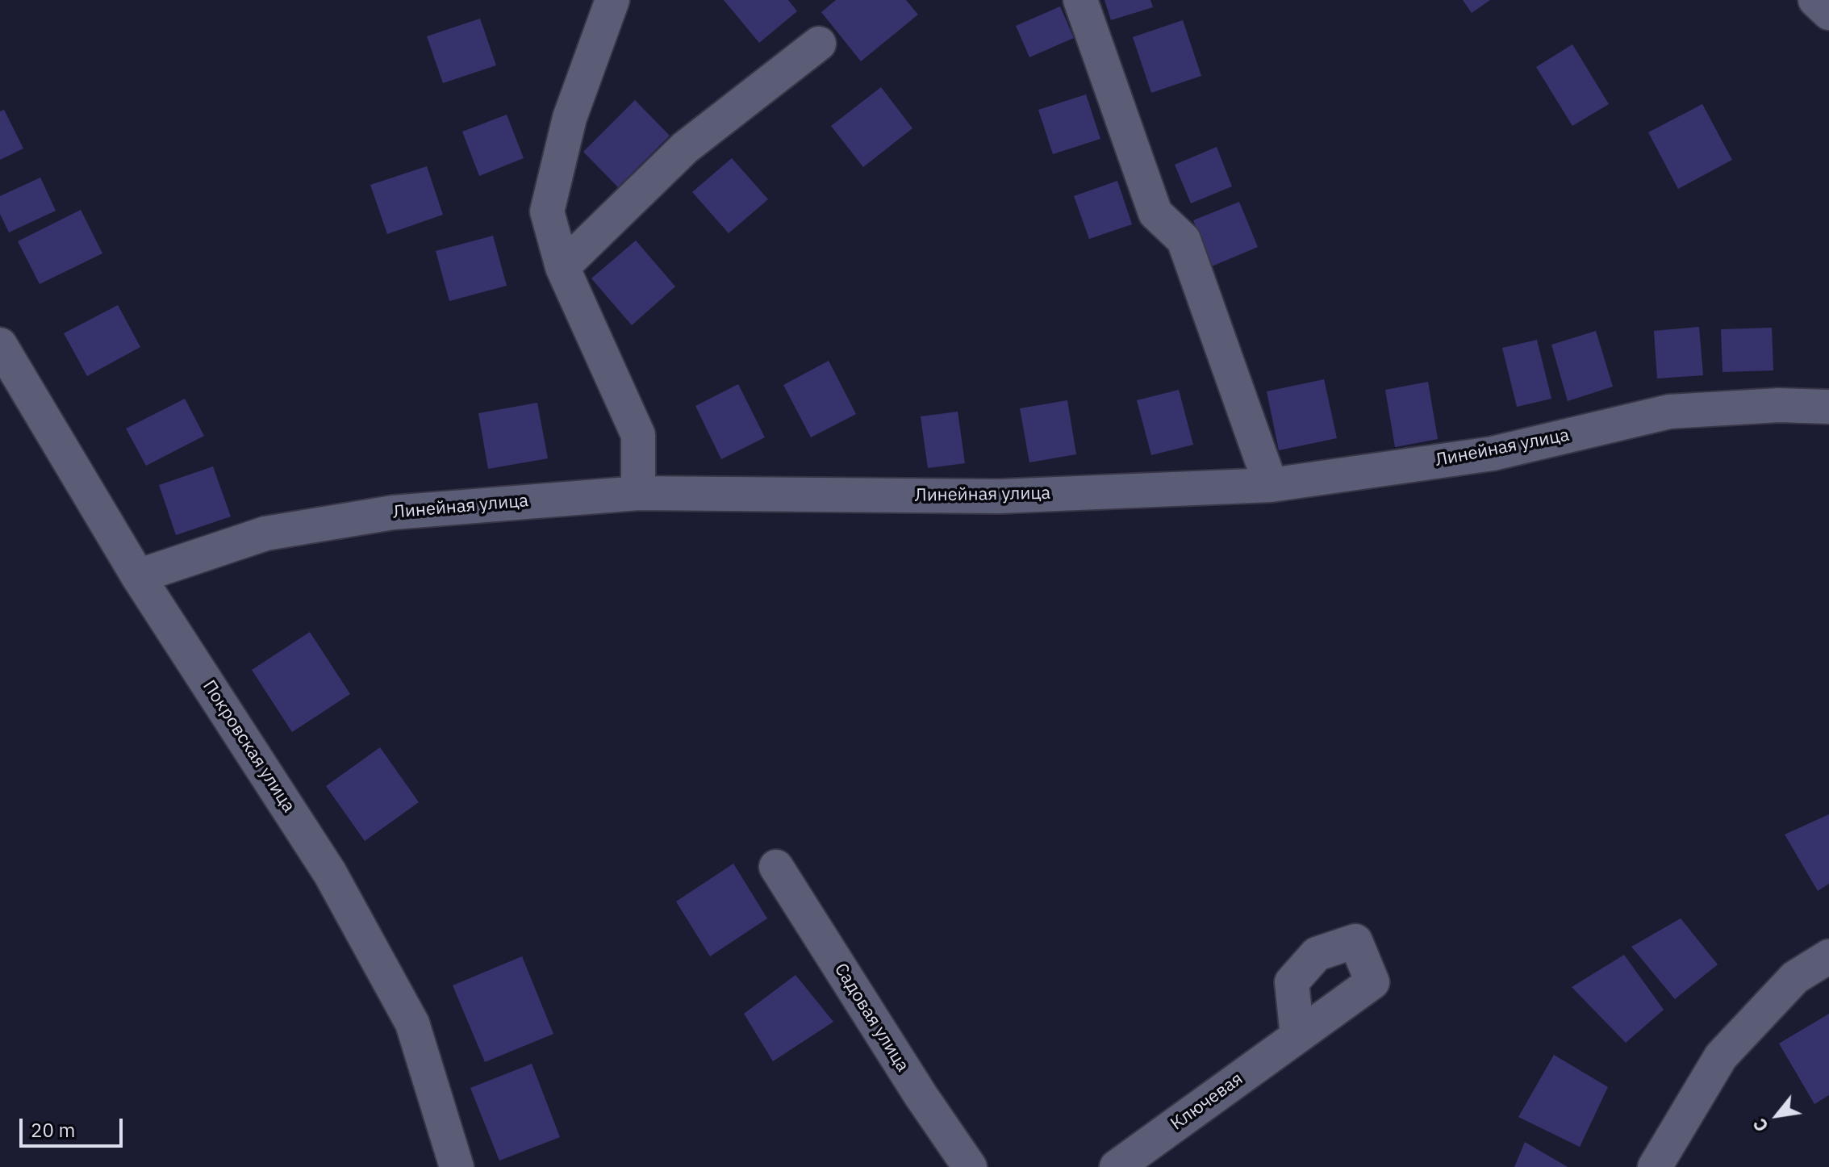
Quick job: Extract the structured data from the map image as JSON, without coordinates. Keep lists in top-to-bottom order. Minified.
{"streets":{"street":["Линейная улица","Покровская улица","Садовая улица","Ключевая"]},"crossings":[["Линейная улица","Покровская улица"]],"scale_bar":"20 m","north":"bottom left"}
